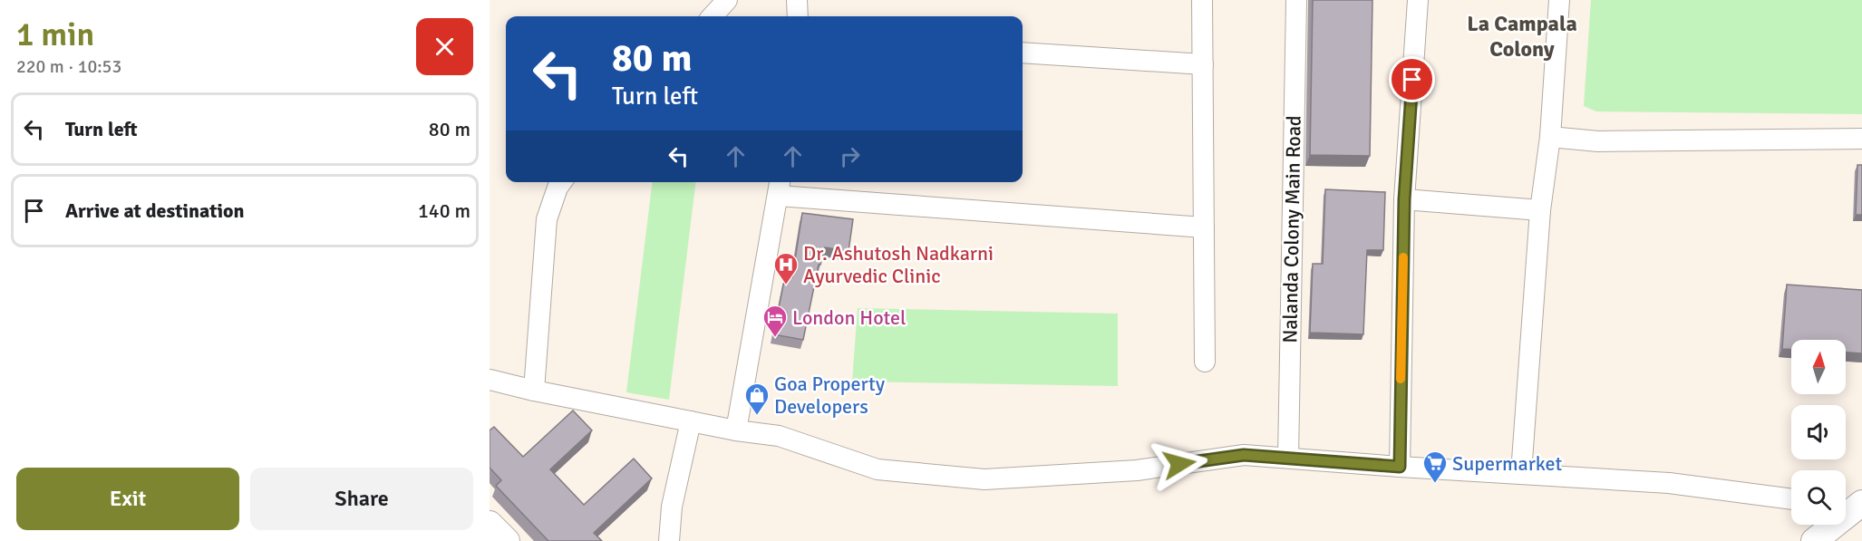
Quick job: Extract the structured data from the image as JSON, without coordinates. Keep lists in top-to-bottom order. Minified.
{"streets":{"street":["Nalanda Colony Main Road"]},"districts":["La Campala Colony"],"places":{"hospital":["Dr. Ashutosh Nadkarni Ayurvedic Clinic"],"hotel":["London Hotel"],"shop":["Goa Property Developers"],"supermarket":["Supermarket"]},"north":"top","page":{"heading":["1 min","220 m · 10:53"],"turn":["80 m","Turn left"],"list":[{"name":"Turn left","value":"80 m"},{"name":"Arrive at destination","value":"140 m"}],"buttons":["Exit","Share"]}}
